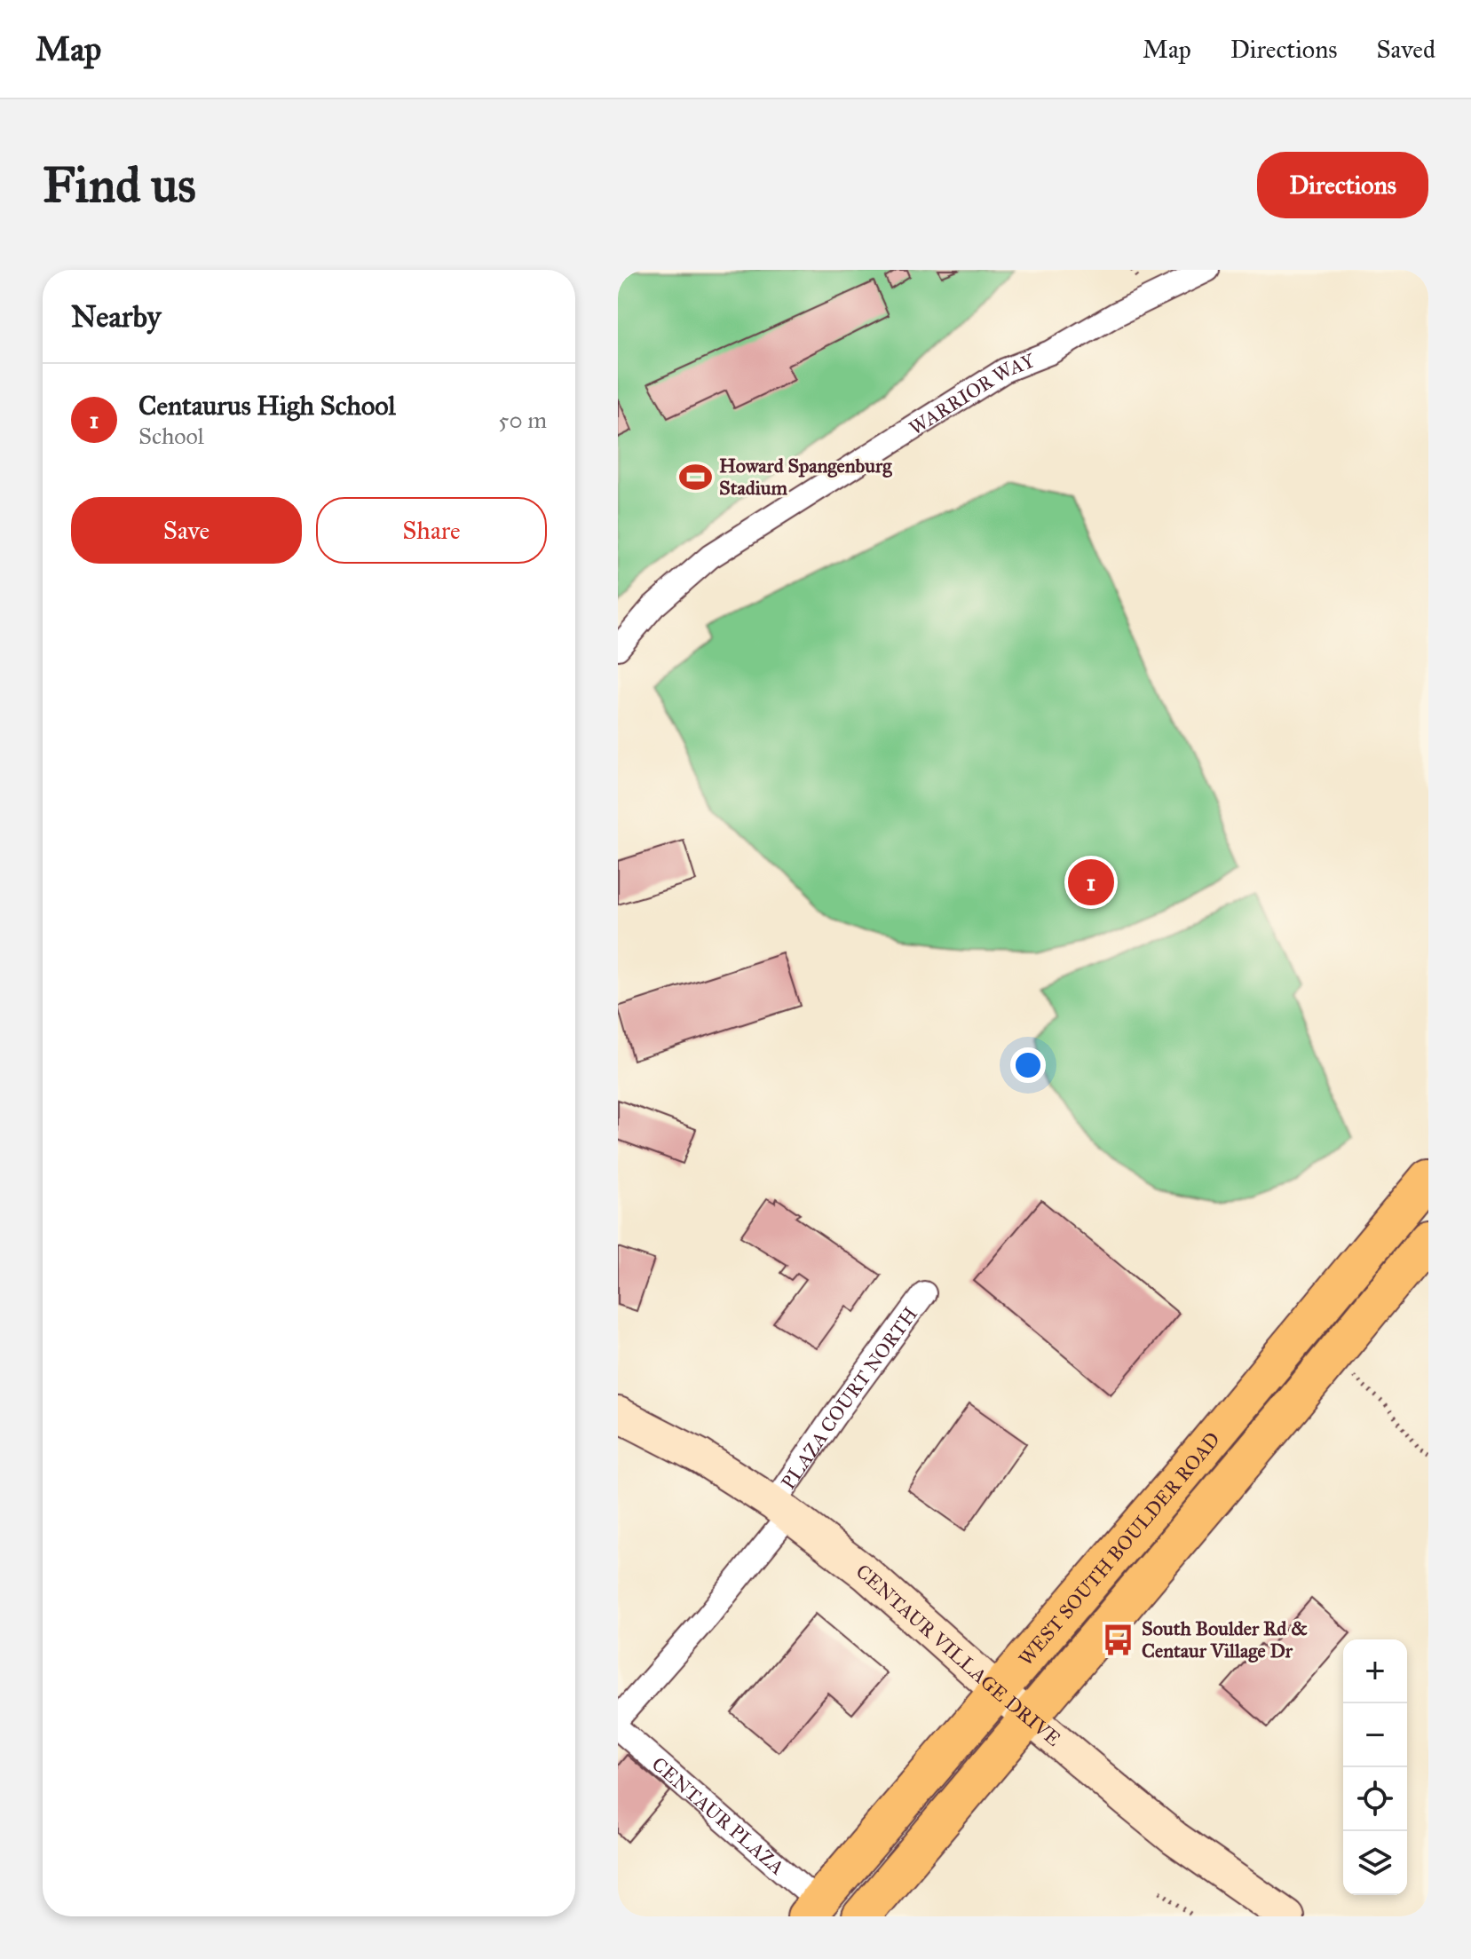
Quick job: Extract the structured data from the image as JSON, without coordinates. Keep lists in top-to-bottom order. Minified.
{"streets":{"main road":["WEST SOUTH BOULDER ROAD"],"street":["WARRIOR WAY","PLAZA COURT NORTH","CENTAUR VILLAGE DRIVE","CENTAUR PLAZA"]},"crossings":[["PLAZA COURT NORTH","CENTAUR VILLAGE DRIVE"],["WEST SOUTH BOULDER ROAD","CENTAUR VILLAGE DRIVE"],["WEST SOUTH BOULDER ROAD","CENTAUR PLAZA"]],"places":{"sports":["Howard Spangenburg Stadium"],"bus stop":["South Boulder Rd & Centaur Village Dr"]},"page":{"header":"Map","nav":["Map","Directions","Saved"],"buttons":["Directions",["Save","Share"]],"title":"Find us","heading":"Nearby","list":[{"mark":"1","name":"Centaurus High School","note":"School","value":"50 m"}],"pins":"1","map_buttons":["+","−"]}}
